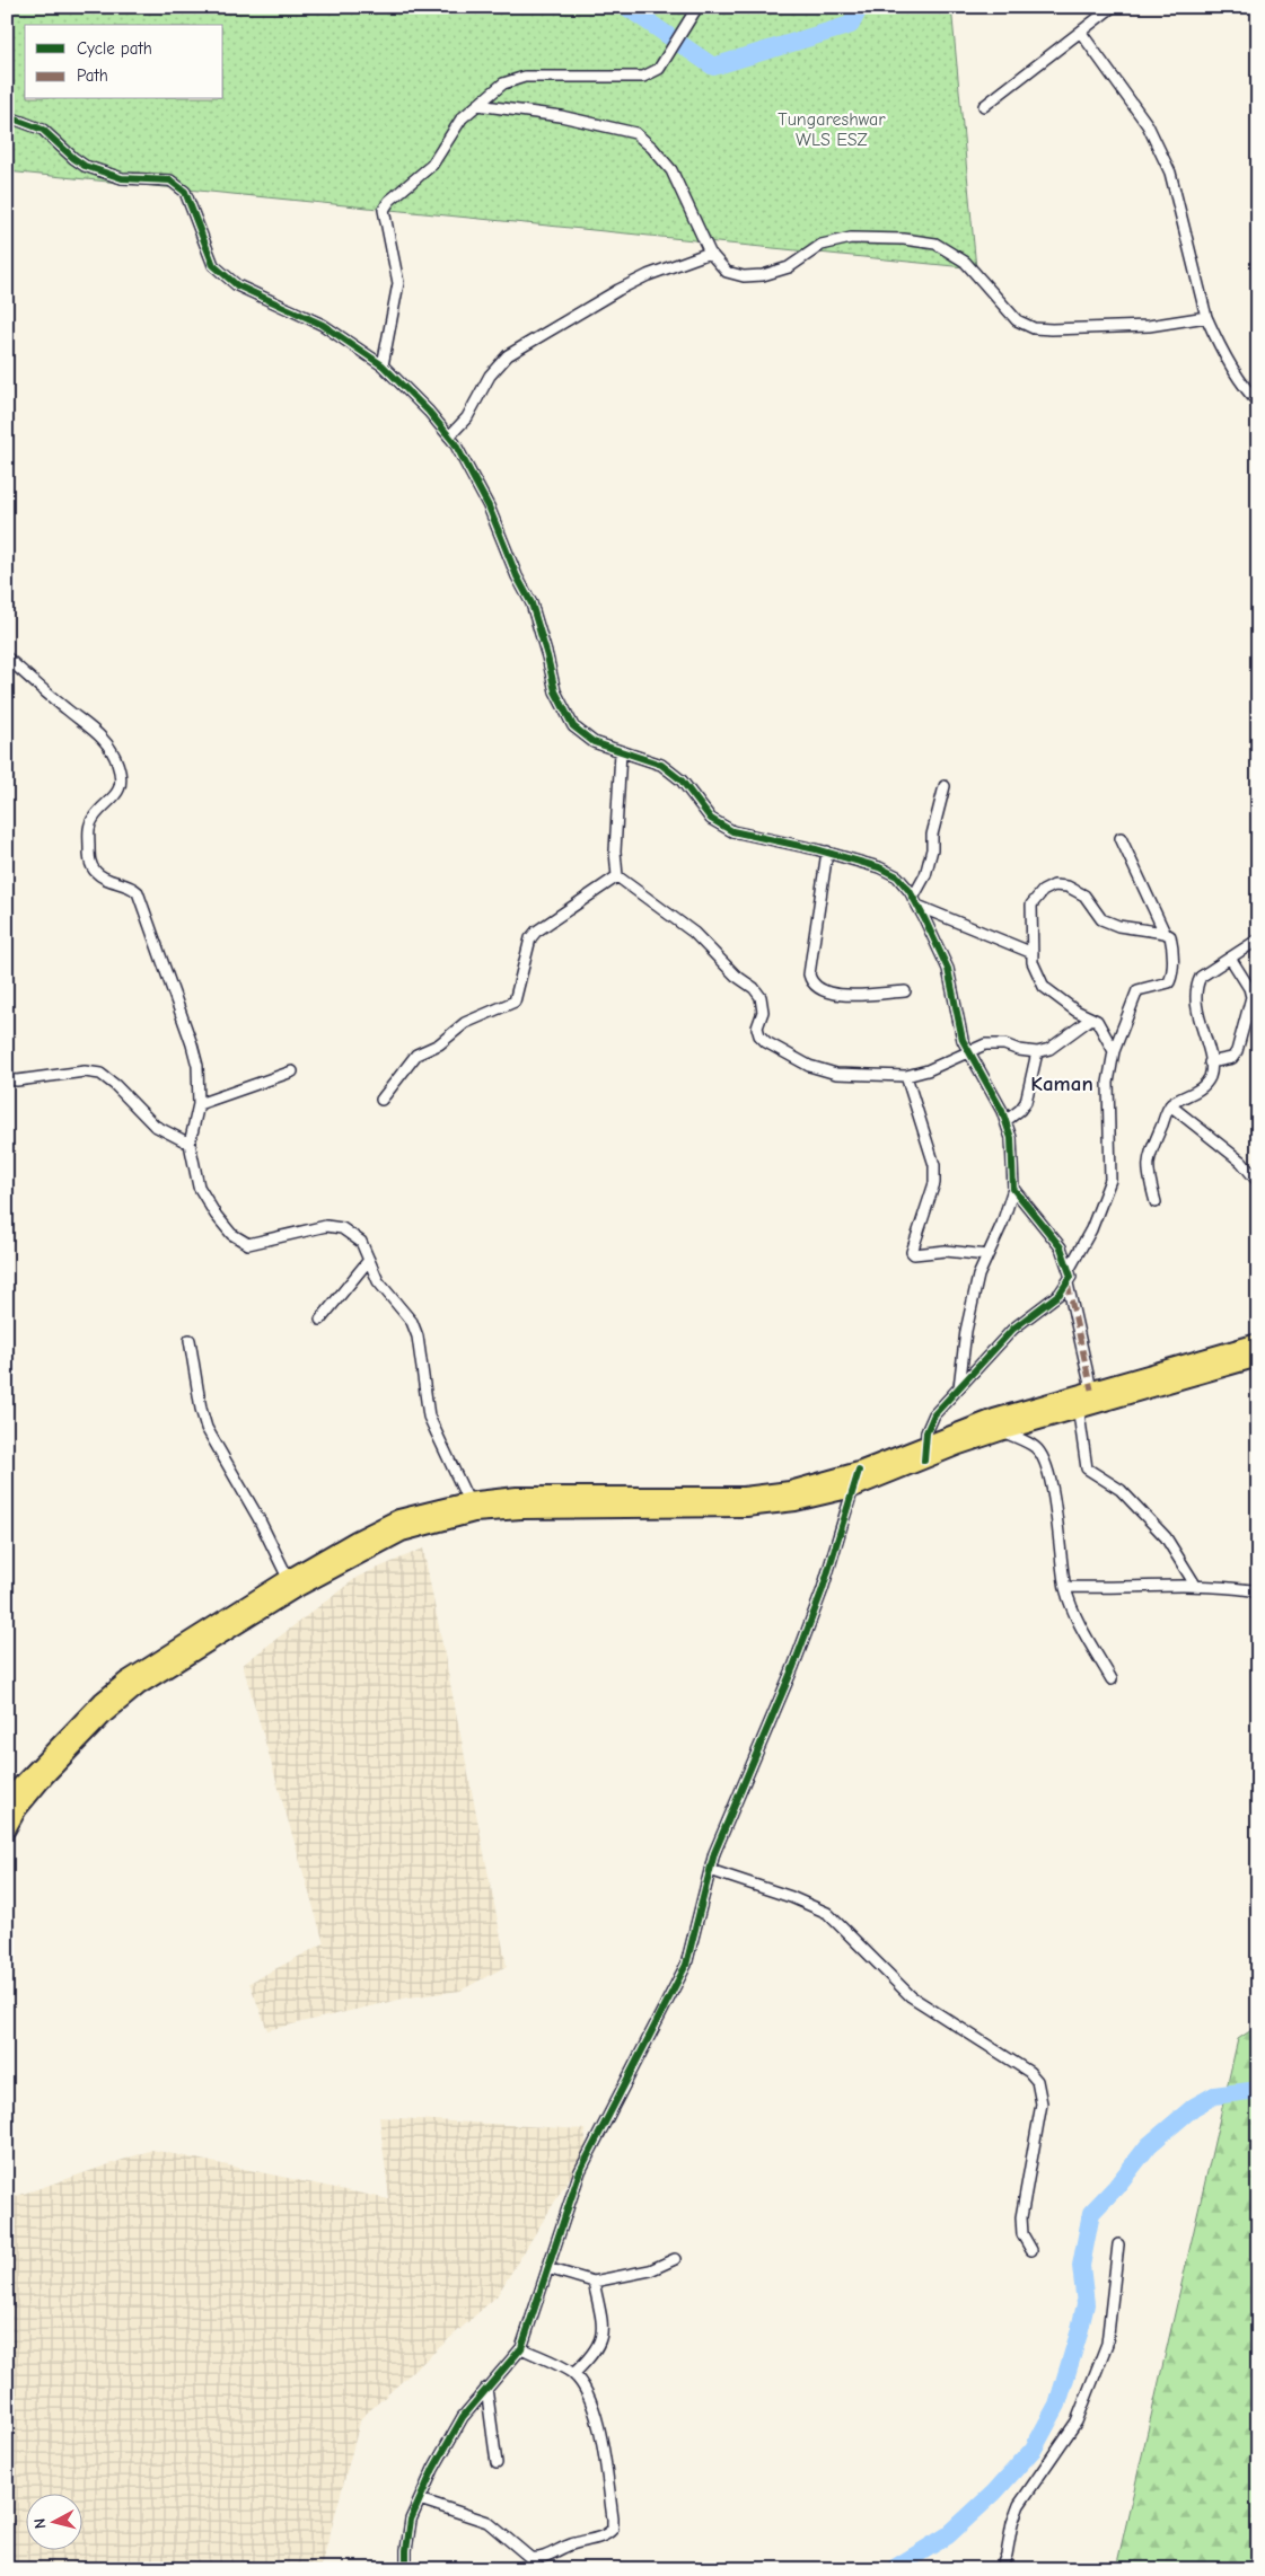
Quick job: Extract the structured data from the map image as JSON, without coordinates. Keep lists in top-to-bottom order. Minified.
{"districts":["Kaman"],"parks":["Tungareshwar WLS ESZ"],"legend":["Cycle path","Path"],"north":"left"}
